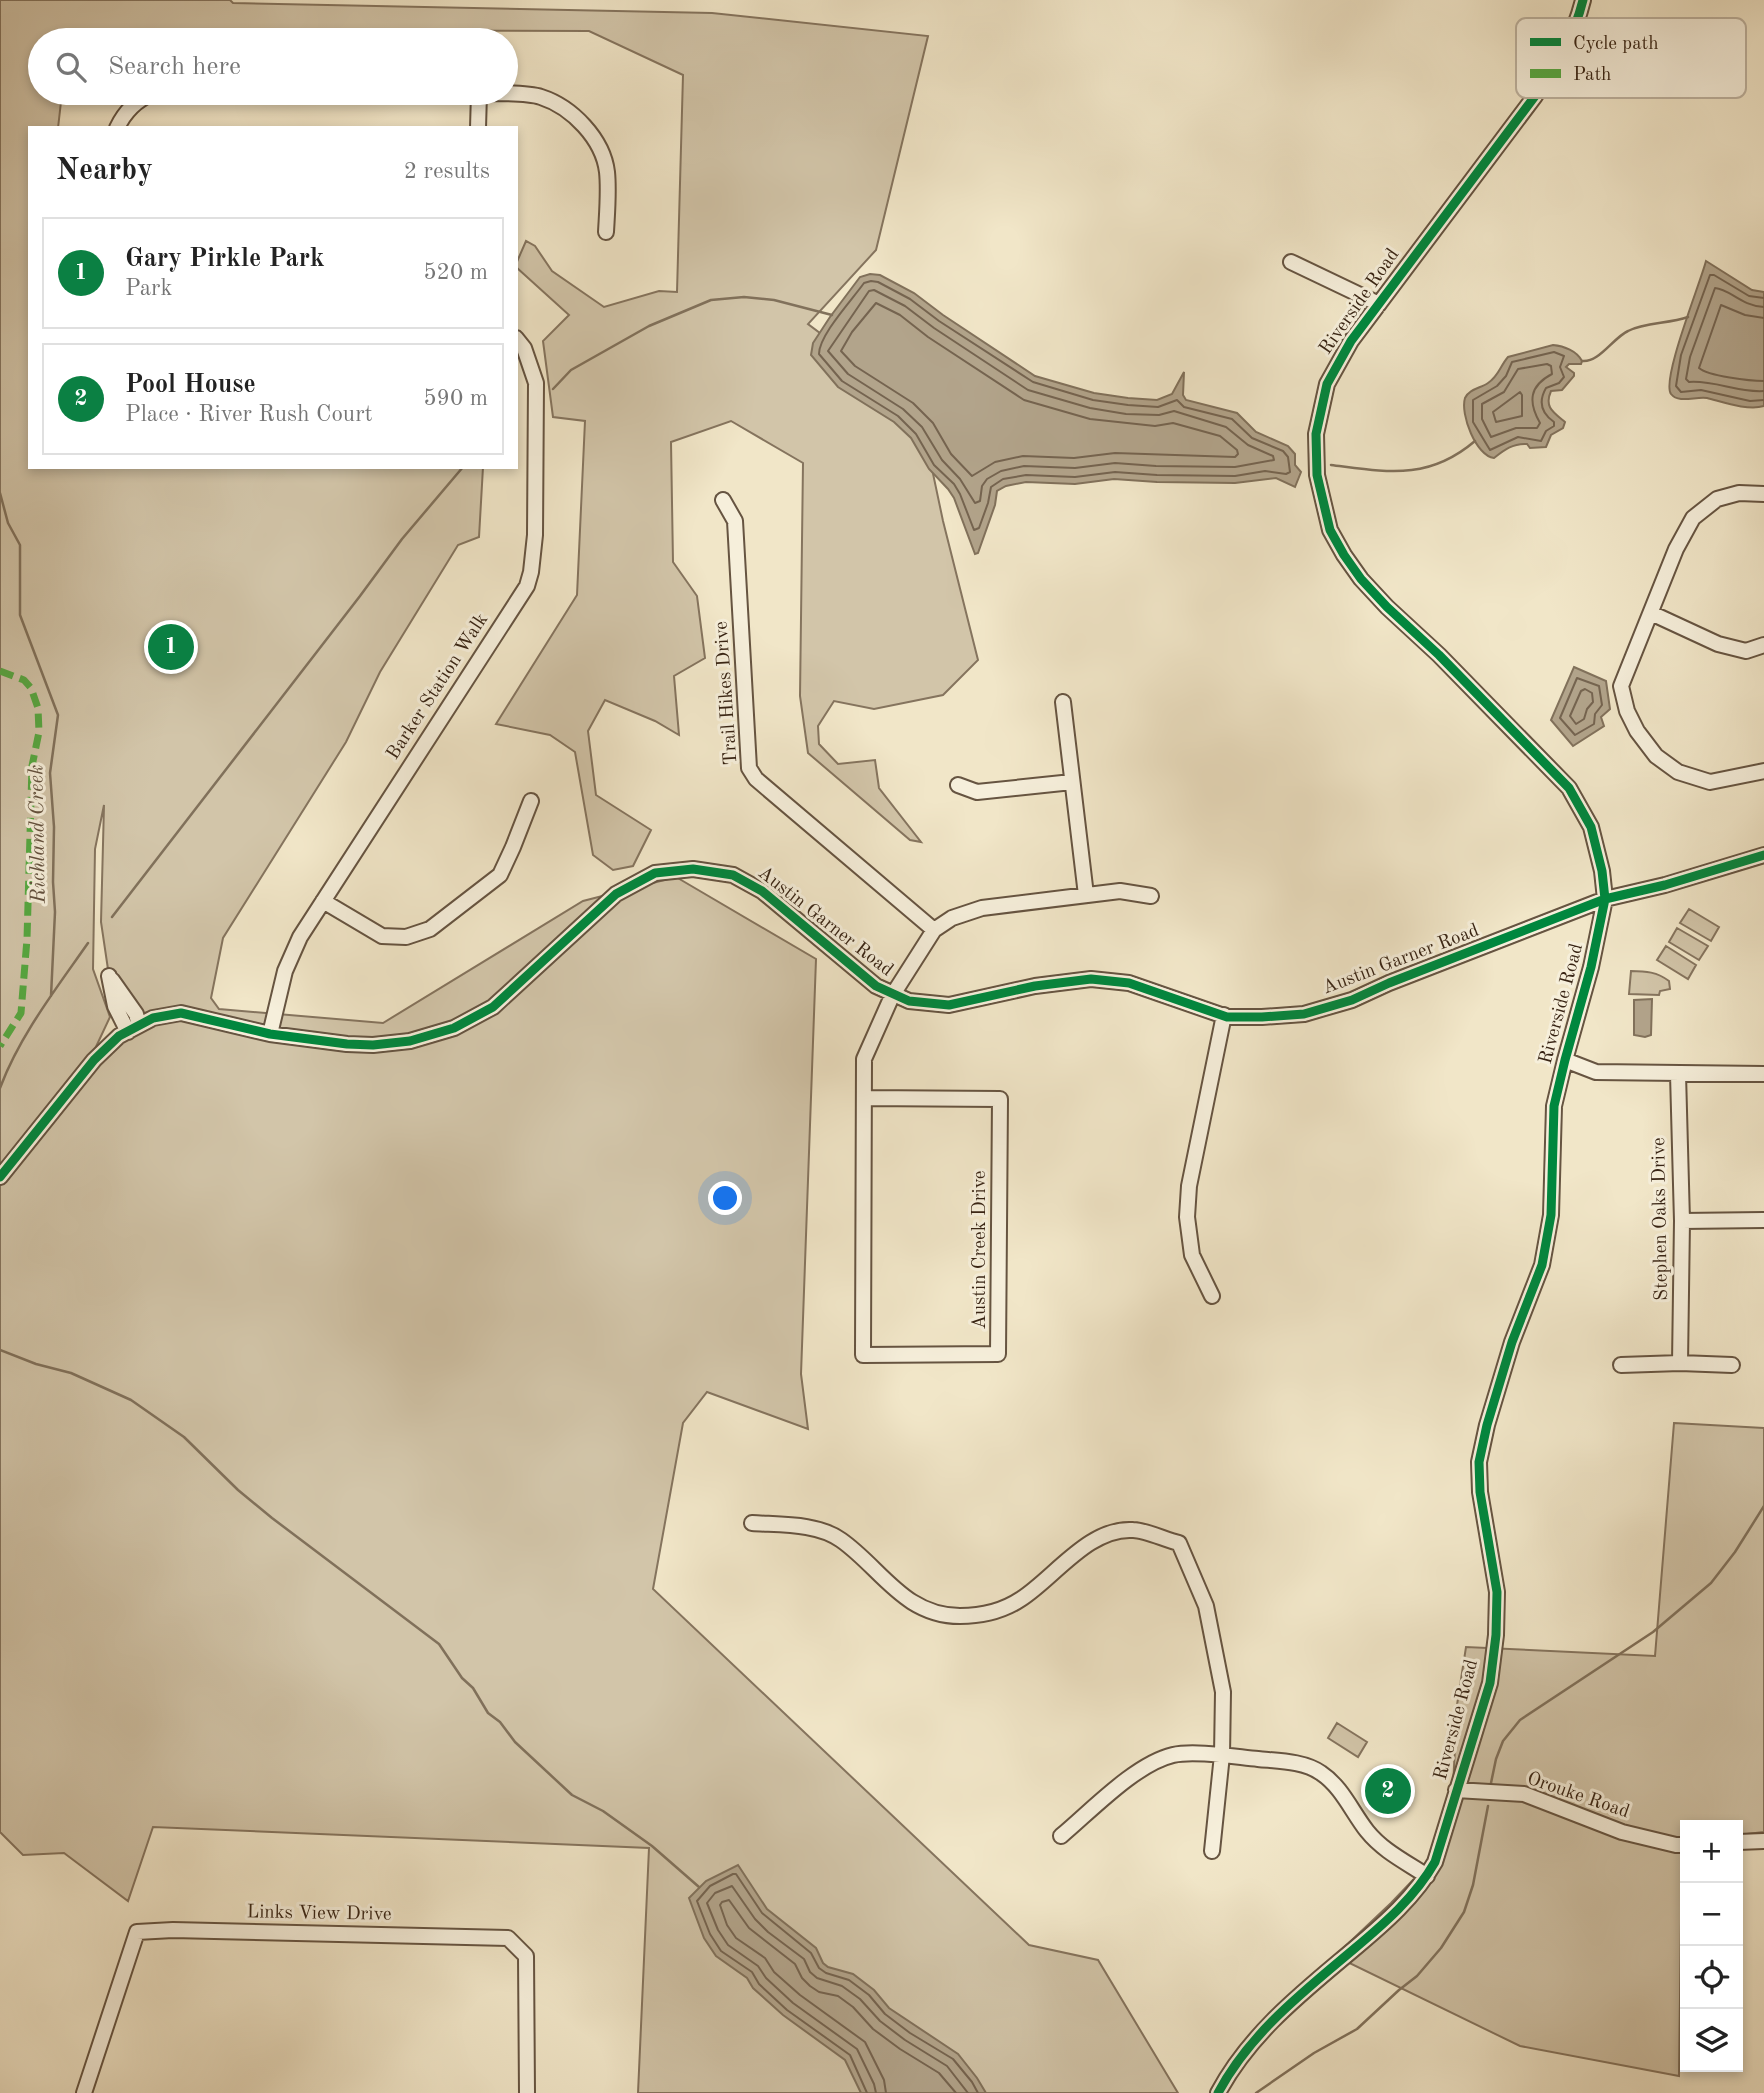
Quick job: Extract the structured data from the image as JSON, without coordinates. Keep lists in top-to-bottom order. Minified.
{"streets":{"street":["Riverside Road","Barker Station Walk","Trail Hikes Drive","Austin Garner Road","Stephen Oaks Drive","Austin Creek Drive","Orouke Road","Links View Drive"]},"crossings":[["Riverside Road","Austin Garner Road"],["Riverside Road","Orouke Road"],["Barker Station Walk","Austin Garner Road"],["Trail Hikes Drive","Austin Creek Drive"],["Austin Garner Road","Austin Creek Drive"]],"water":["Richland Creek"],"legend":["Cycle path","Path"],"page":{"search":"Search here","heading":["Nearby","2 results"],"list":[{"mark":"1","name":"Gary Pirkle Park","note":"Park","value":"520 m"},{"mark":"2","name":"Pool House","note":"Place · River Rush Court","value":"590 m"}],"pins":["1","2"],"map_buttons":["+","−"]}}
